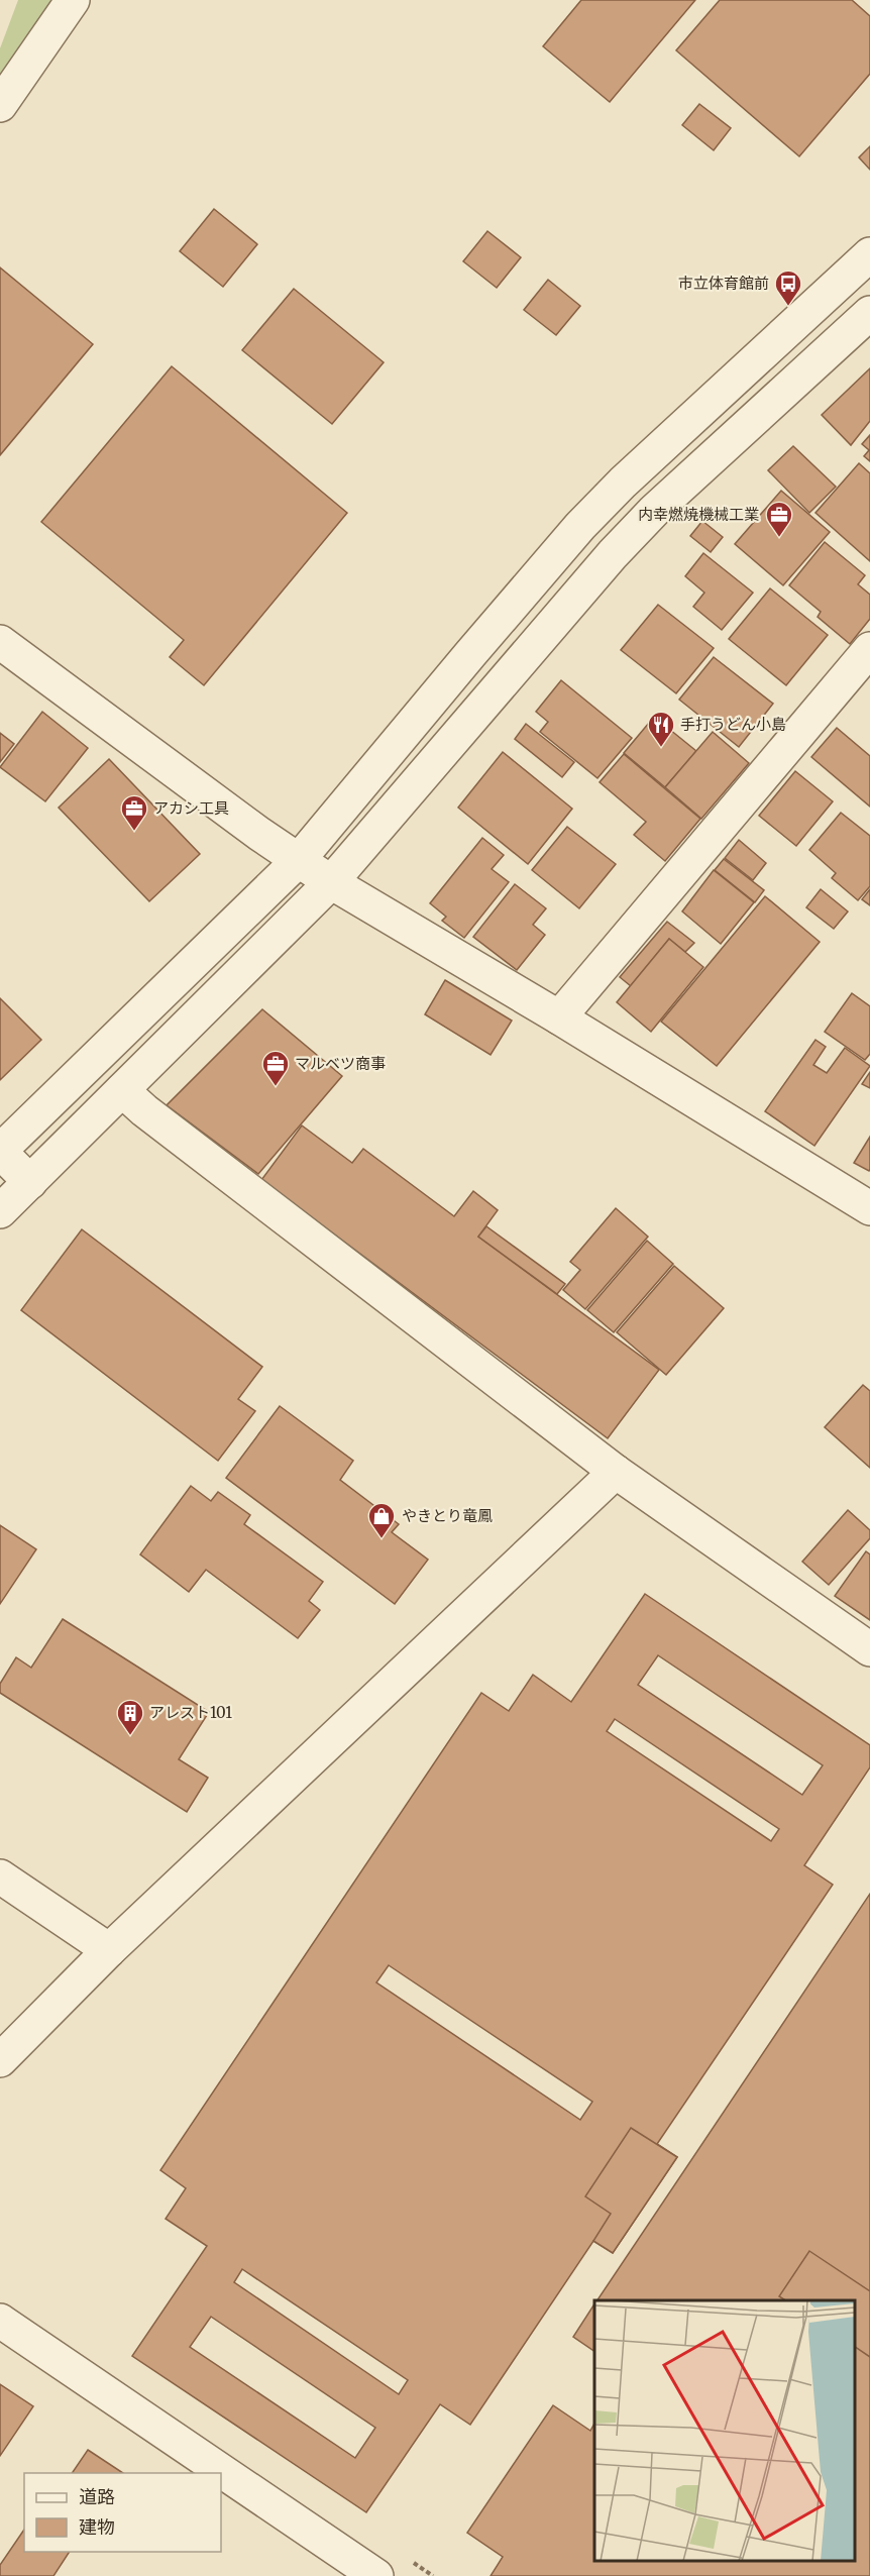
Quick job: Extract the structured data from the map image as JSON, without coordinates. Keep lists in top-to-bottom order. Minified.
{"places":{"bus stop":["市立体育館前"],"office":["内幸燃焼機械工業","アカシ工具","マルベツ商事"],"restaurant":["手打うどん小島"],"shop":["やきとり竜鳳"],"building":["アレスト101"]},"legend":["道路","建物"]}
